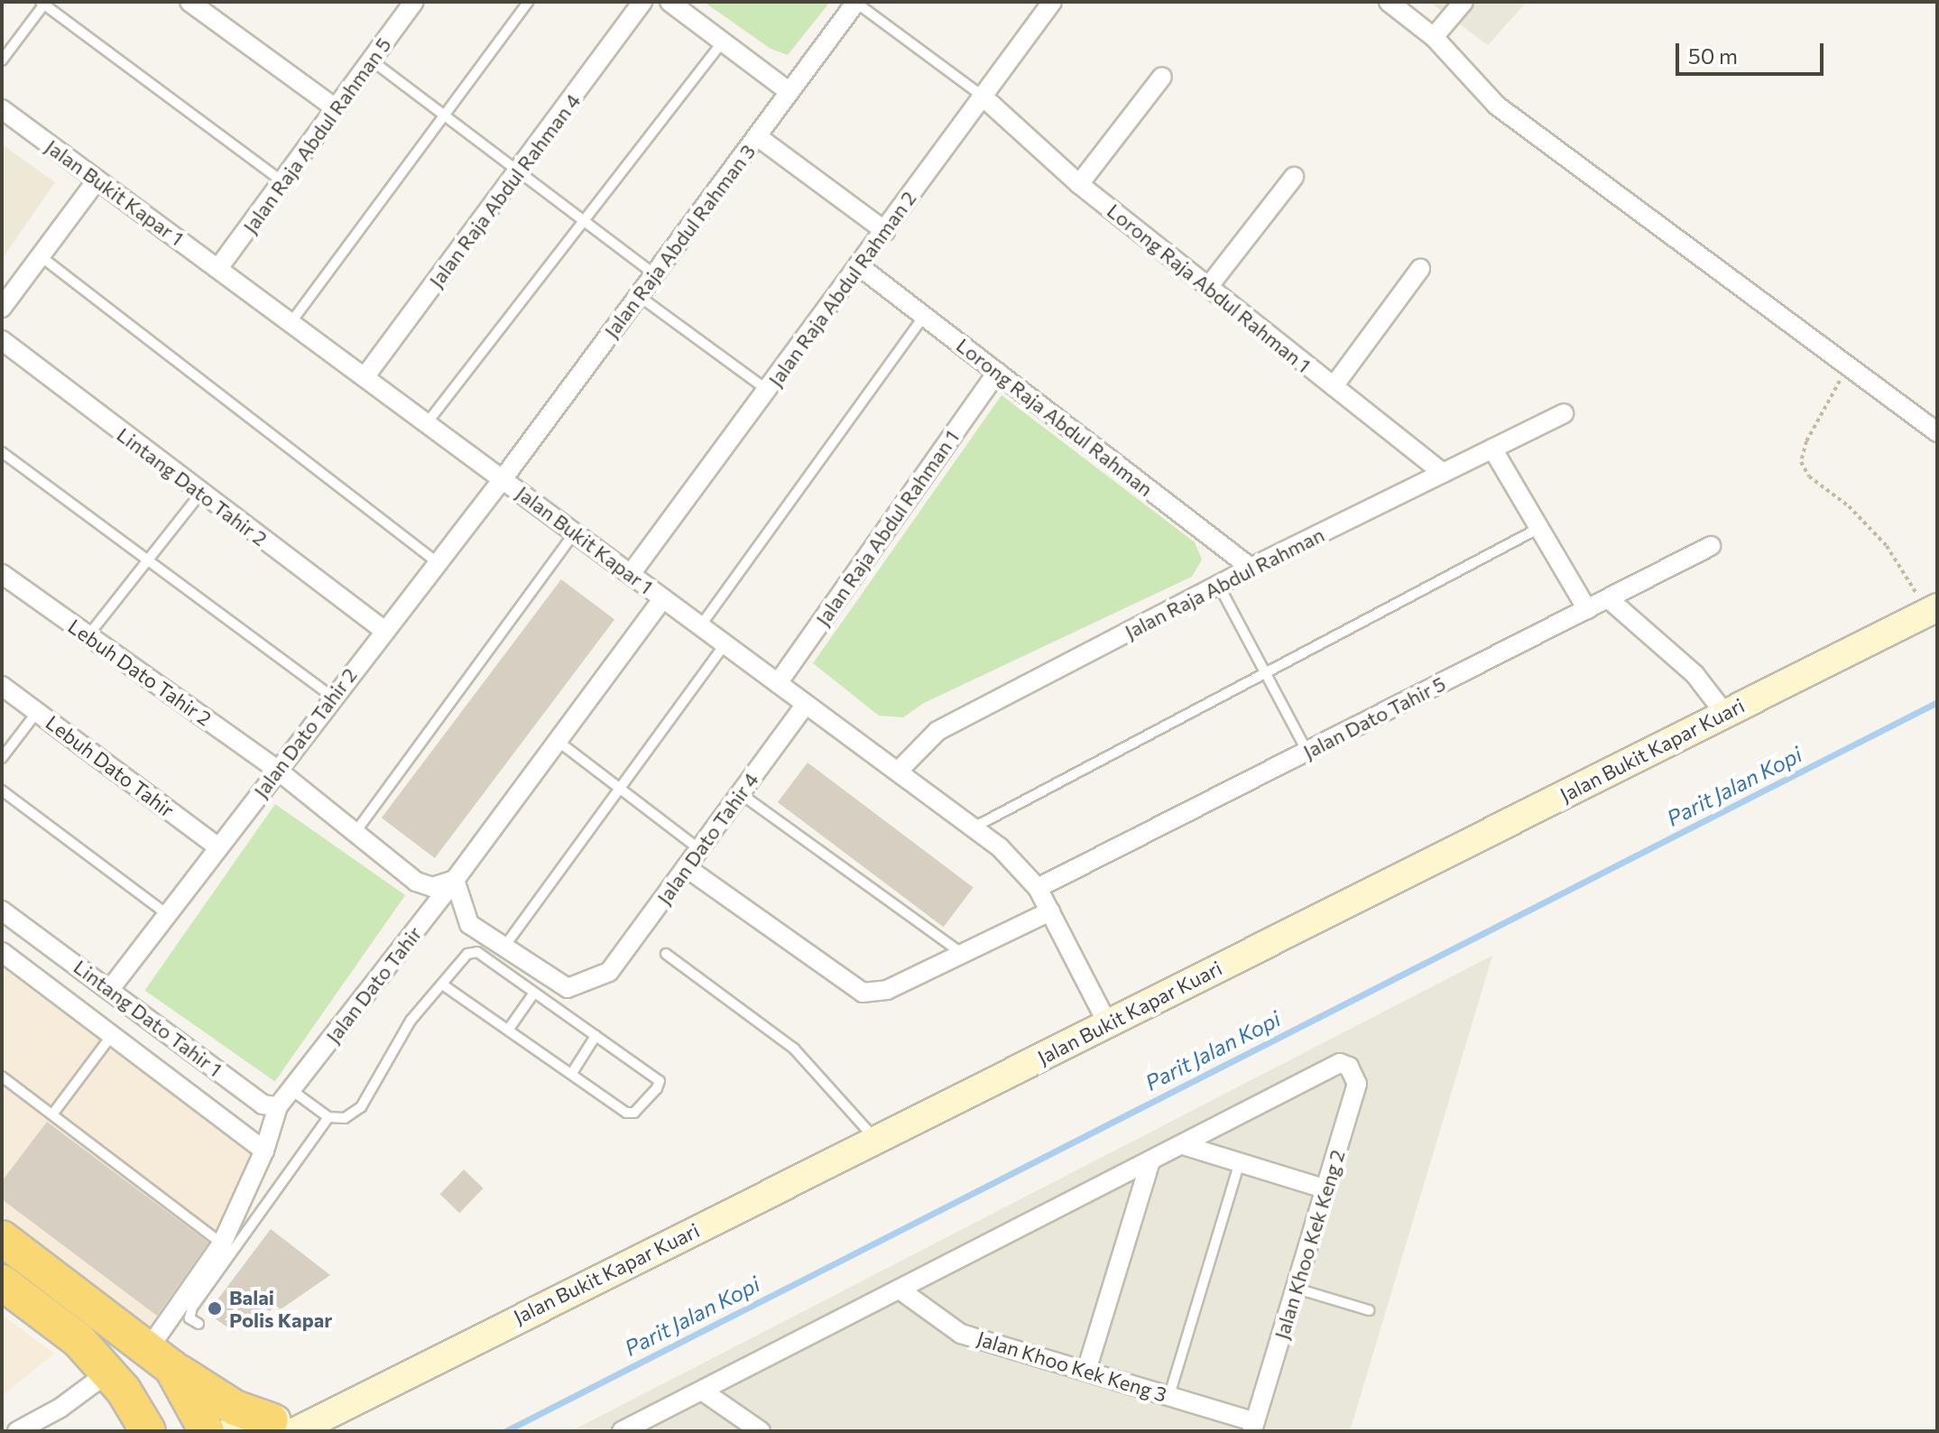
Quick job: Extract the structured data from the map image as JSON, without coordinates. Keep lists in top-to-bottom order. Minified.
{"streets":{"street":["Jalan Raja Abdul Rahman 5","Jalan Raja Abdul Rahman 4","Jalan Bukit Kapar 1","Jalan Raja Abdul Rahman 3","Lorong Raja Abdul Rahman 1","Jalan Raja Abdul Rahman 2","Lorong Raja Abdul Rahman","Lintang Dato Tahir 2","Jalan Raja Abdul Rahman 1","Jalan Raja Abdul Rahman","Lebuh Dato Tahir 2","Jalan Dato Tahir 5","Jalan Dato Tahir 2","Jalan Bukit Kapar Kuari","Lebuh Dato Tahir","Jalan Dato Tahir 4","Jalan Dato Tahir","Lintang Dato Tahir 1","Jalan Khoo Kek Keng 2","Jalan Khoo Kek Keng 3"]},"crossings":[["Jalan Raja Abdul Rahman 5","Jalan Bukit Kapar 1"],["Jalan Raja Abdul Rahman 4","Jalan Bukit Kapar 1"],["Jalan Bukit Kapar 1","Jalan Raja Abdul Rahman 3"],["Jalan Bukit Kapar 1","Jalan Raja Abdul Rahman 2"],["Jalan Bukit Kapar 1","Jalan Raja Abdul Rahman 1"],["Jalan Bukit Kapar 1","Jalan Raja Abdul Rahman"],["Jalan Bukit Kapar 1","Jalan Dato Tahir 5"],["Jalan Bukit Kapar 1","Jalan Dato Tahir 2"],["Jalan Bukit Kapar 1","Jalan Bukit Kapar Kuari"],["Jalan Bukit Kapar 1","Jalan Dato Tahir 4"],["Jalan Bukit Kapar 1","Jalan Dato Tahir"],["Jalan Raja Abdul Rahman 3","Jalan Dato Tahir 2"],["Lorong Raja Abdul Rahman 1","Jalan Raja Abdul Rahman 2"],["Lorong Raja Abdul Rahman 1","Jalan Raja Abdul Rahman"],["Jalan Raja Abdul Rahman 2","Lorong Raja Abdul Rahman"],["Lorong Raja Abdul Rahman","Jalan Raja Abdul Rahman 1"],["Lorong Raja Abdul Rahman","Jalan Raja Abdul Rahman"],["Lintang Dato Tahir 2","Jalan Dato Tahir 2"],["Lebuh Dato Tahir 2","Jalan Dato Tahir 2"],["Lebuh Dato Tahir 2","Jalan Dato Tahir"],["Jalan Dato Tahir 2","Lebuh Dato Tahir"],["Jalan Dato Tahir 2","Lintang Dato Tahir 1"],["Jalan Khoo Kek Keng 2","Jalan Khoo Kek Keng 3"]],"water":["Parit Jalan Kopi"],"places":["Balai Polis Kapar"],"scale_bar":"50 m"}
